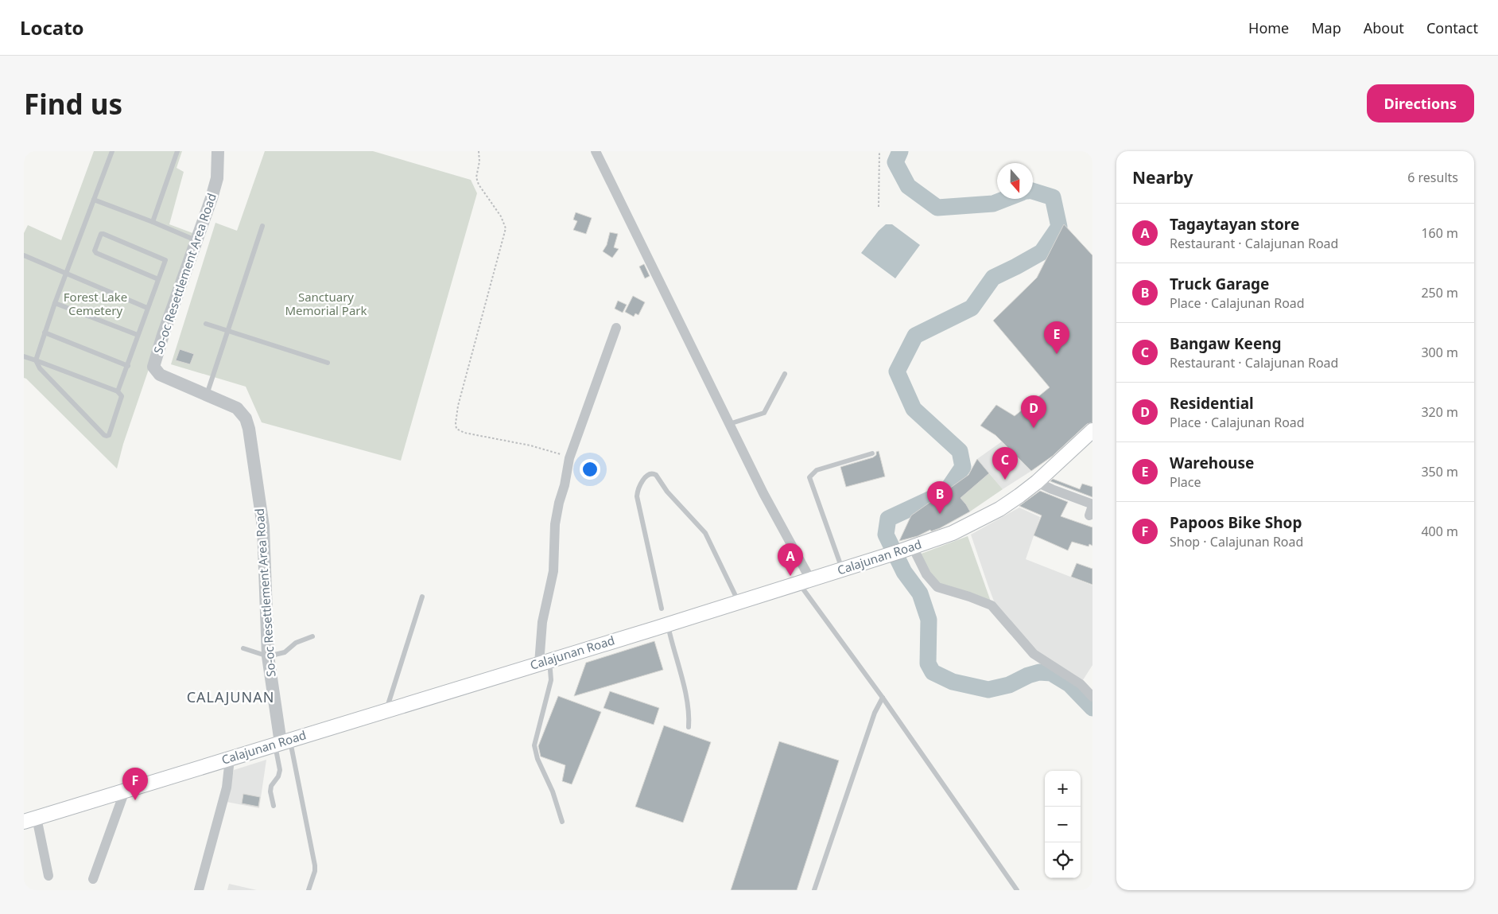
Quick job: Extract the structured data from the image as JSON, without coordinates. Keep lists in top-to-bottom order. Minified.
{"streets":{"main road":["Calajunan Road"],"street":["So-oc Resettlement Area Road"]},"crossings":[["So-oc Resettlement Area Road","Calajunan Road"]],"districts":["CALAJUNAN"],"parks":["Forest Lake Cemetery","Sanctuary Memorial Park"],"north":"bottom","page":{"header":"Locato","nav":["Home","Map","About","Contact"],"buttons":"Directions","title":"Find us","heading":["Nearby","6 results"],"list":[{"mark":"A","name":"Tagaytayan store","note":"Restaurant · Calajunan Road","value":"160 m"},{"mark":"B","name":"Truck Garage","note":"Place · Calajunan Road","value":"250 m"},{"mark":"C","name":"Bangaw Keeng","note":"Restaurant · Calajunan Road","value":"300 m"},{"mark":"D","name":"Residential","note":"Place · Calajunan Road","value":"320 m"},{"mark":"E","name":"Warehouse","note":"Place","value":"350 m"},{"mark":"F","name":"Papoos Bike Shop","note":"Shop · Calajunan Road","value":"400 m"}],"pins":["E","D","C","B","A","F"],"map_buttons":["+","−"]}}
